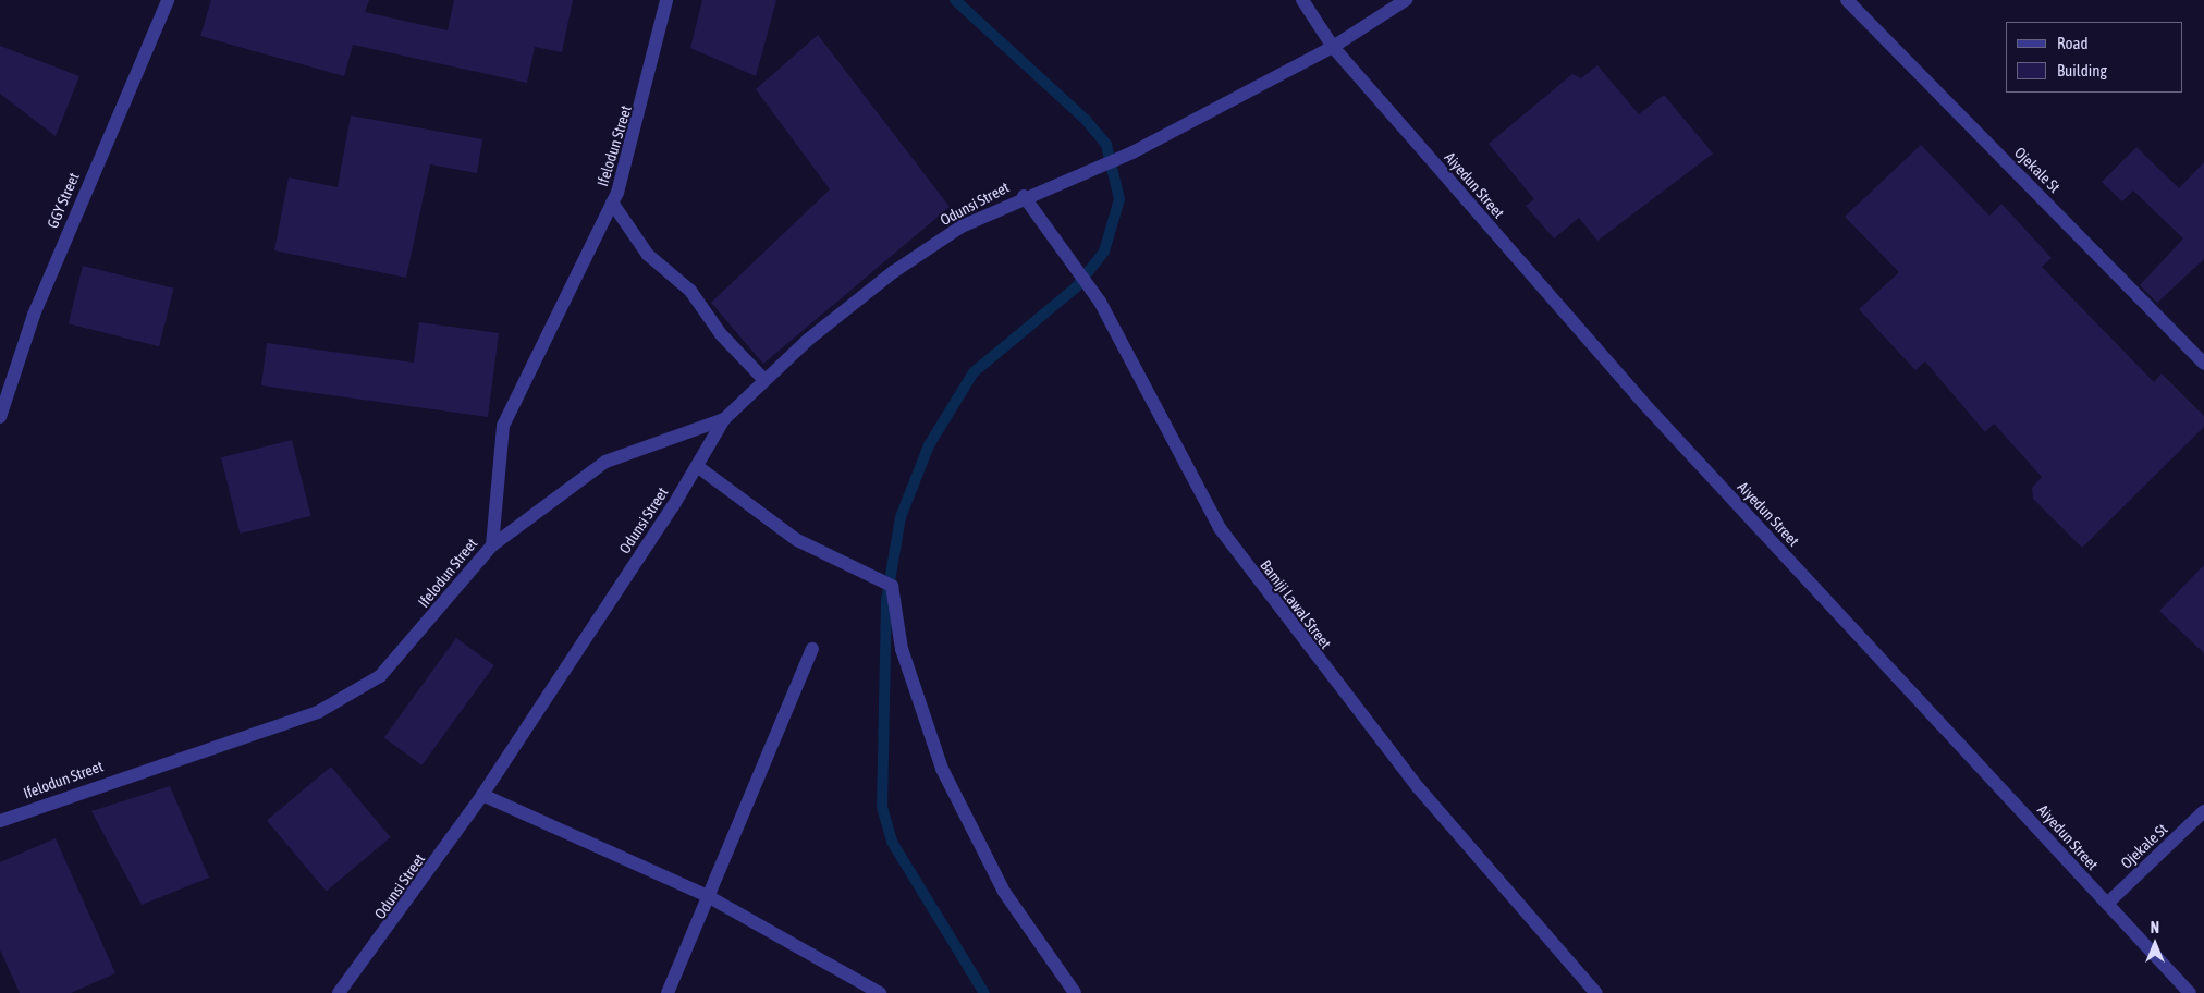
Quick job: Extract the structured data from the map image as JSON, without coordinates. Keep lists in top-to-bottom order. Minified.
{"streets":{"street":["Ifelodun Street","Ojekale St","Aiyedun Street","GGY Street","Odunsi Street","Bamiji Lawal Street"]},"crossings":[["Ojekale St","Aiyedun Street"],["Aiyedun Street","Odunsi Street"],["Odunsi Street","Bamiji Lawal Street"]],"legend":["Road","Building"],"north":"top"}
